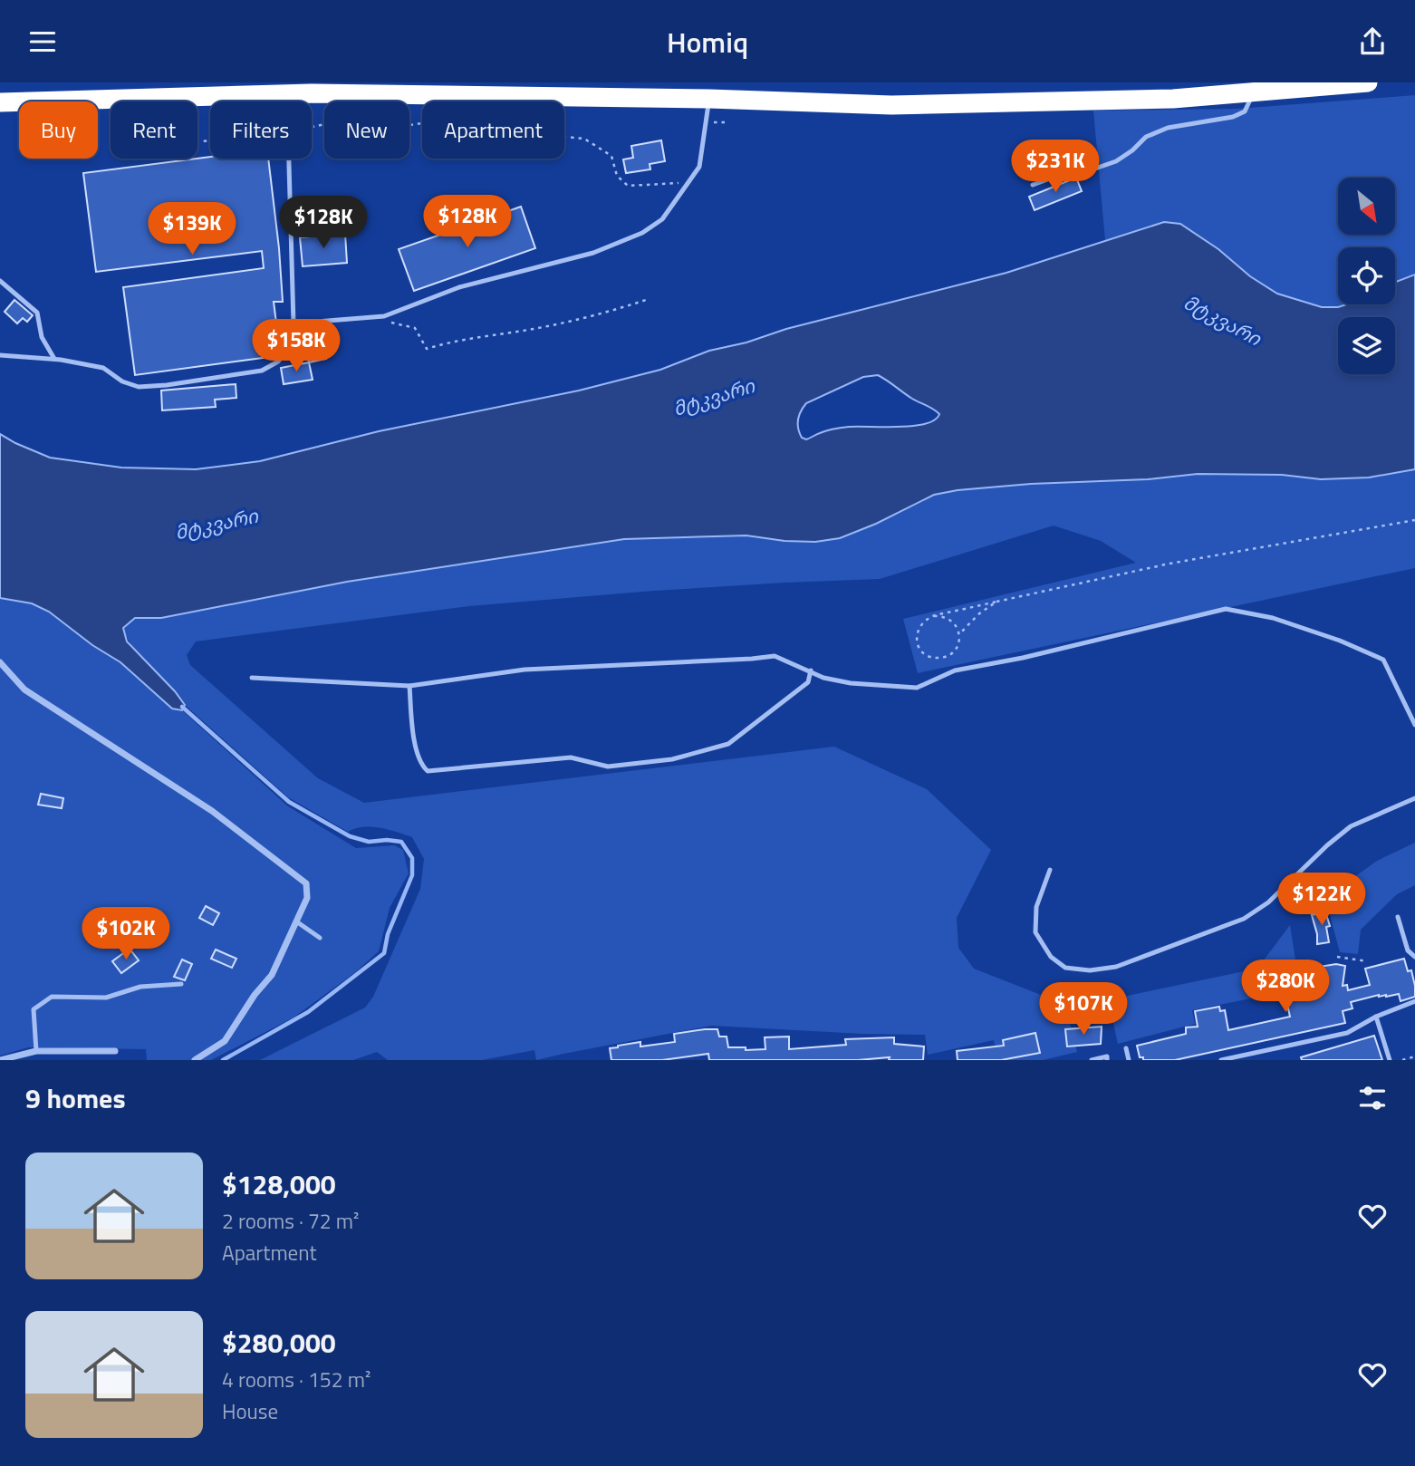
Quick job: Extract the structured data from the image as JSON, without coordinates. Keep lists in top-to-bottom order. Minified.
{"water":["მტკვარი"],"north":"bottom right","page":{"header":"Homiq","chip":["Buy","Rent","Filters","New","Apartment"],"price":["$231K","$128K","$128K","$139K","$158K","$122K","$102K","$280K","$107K"],"heading":"9 homes","list":[{"name":"$128,000","note":"2 rooms · 72 m² · Apartment"},{"name":"$280,000","note":"4 rooms · 152 m² · House"}]}}
